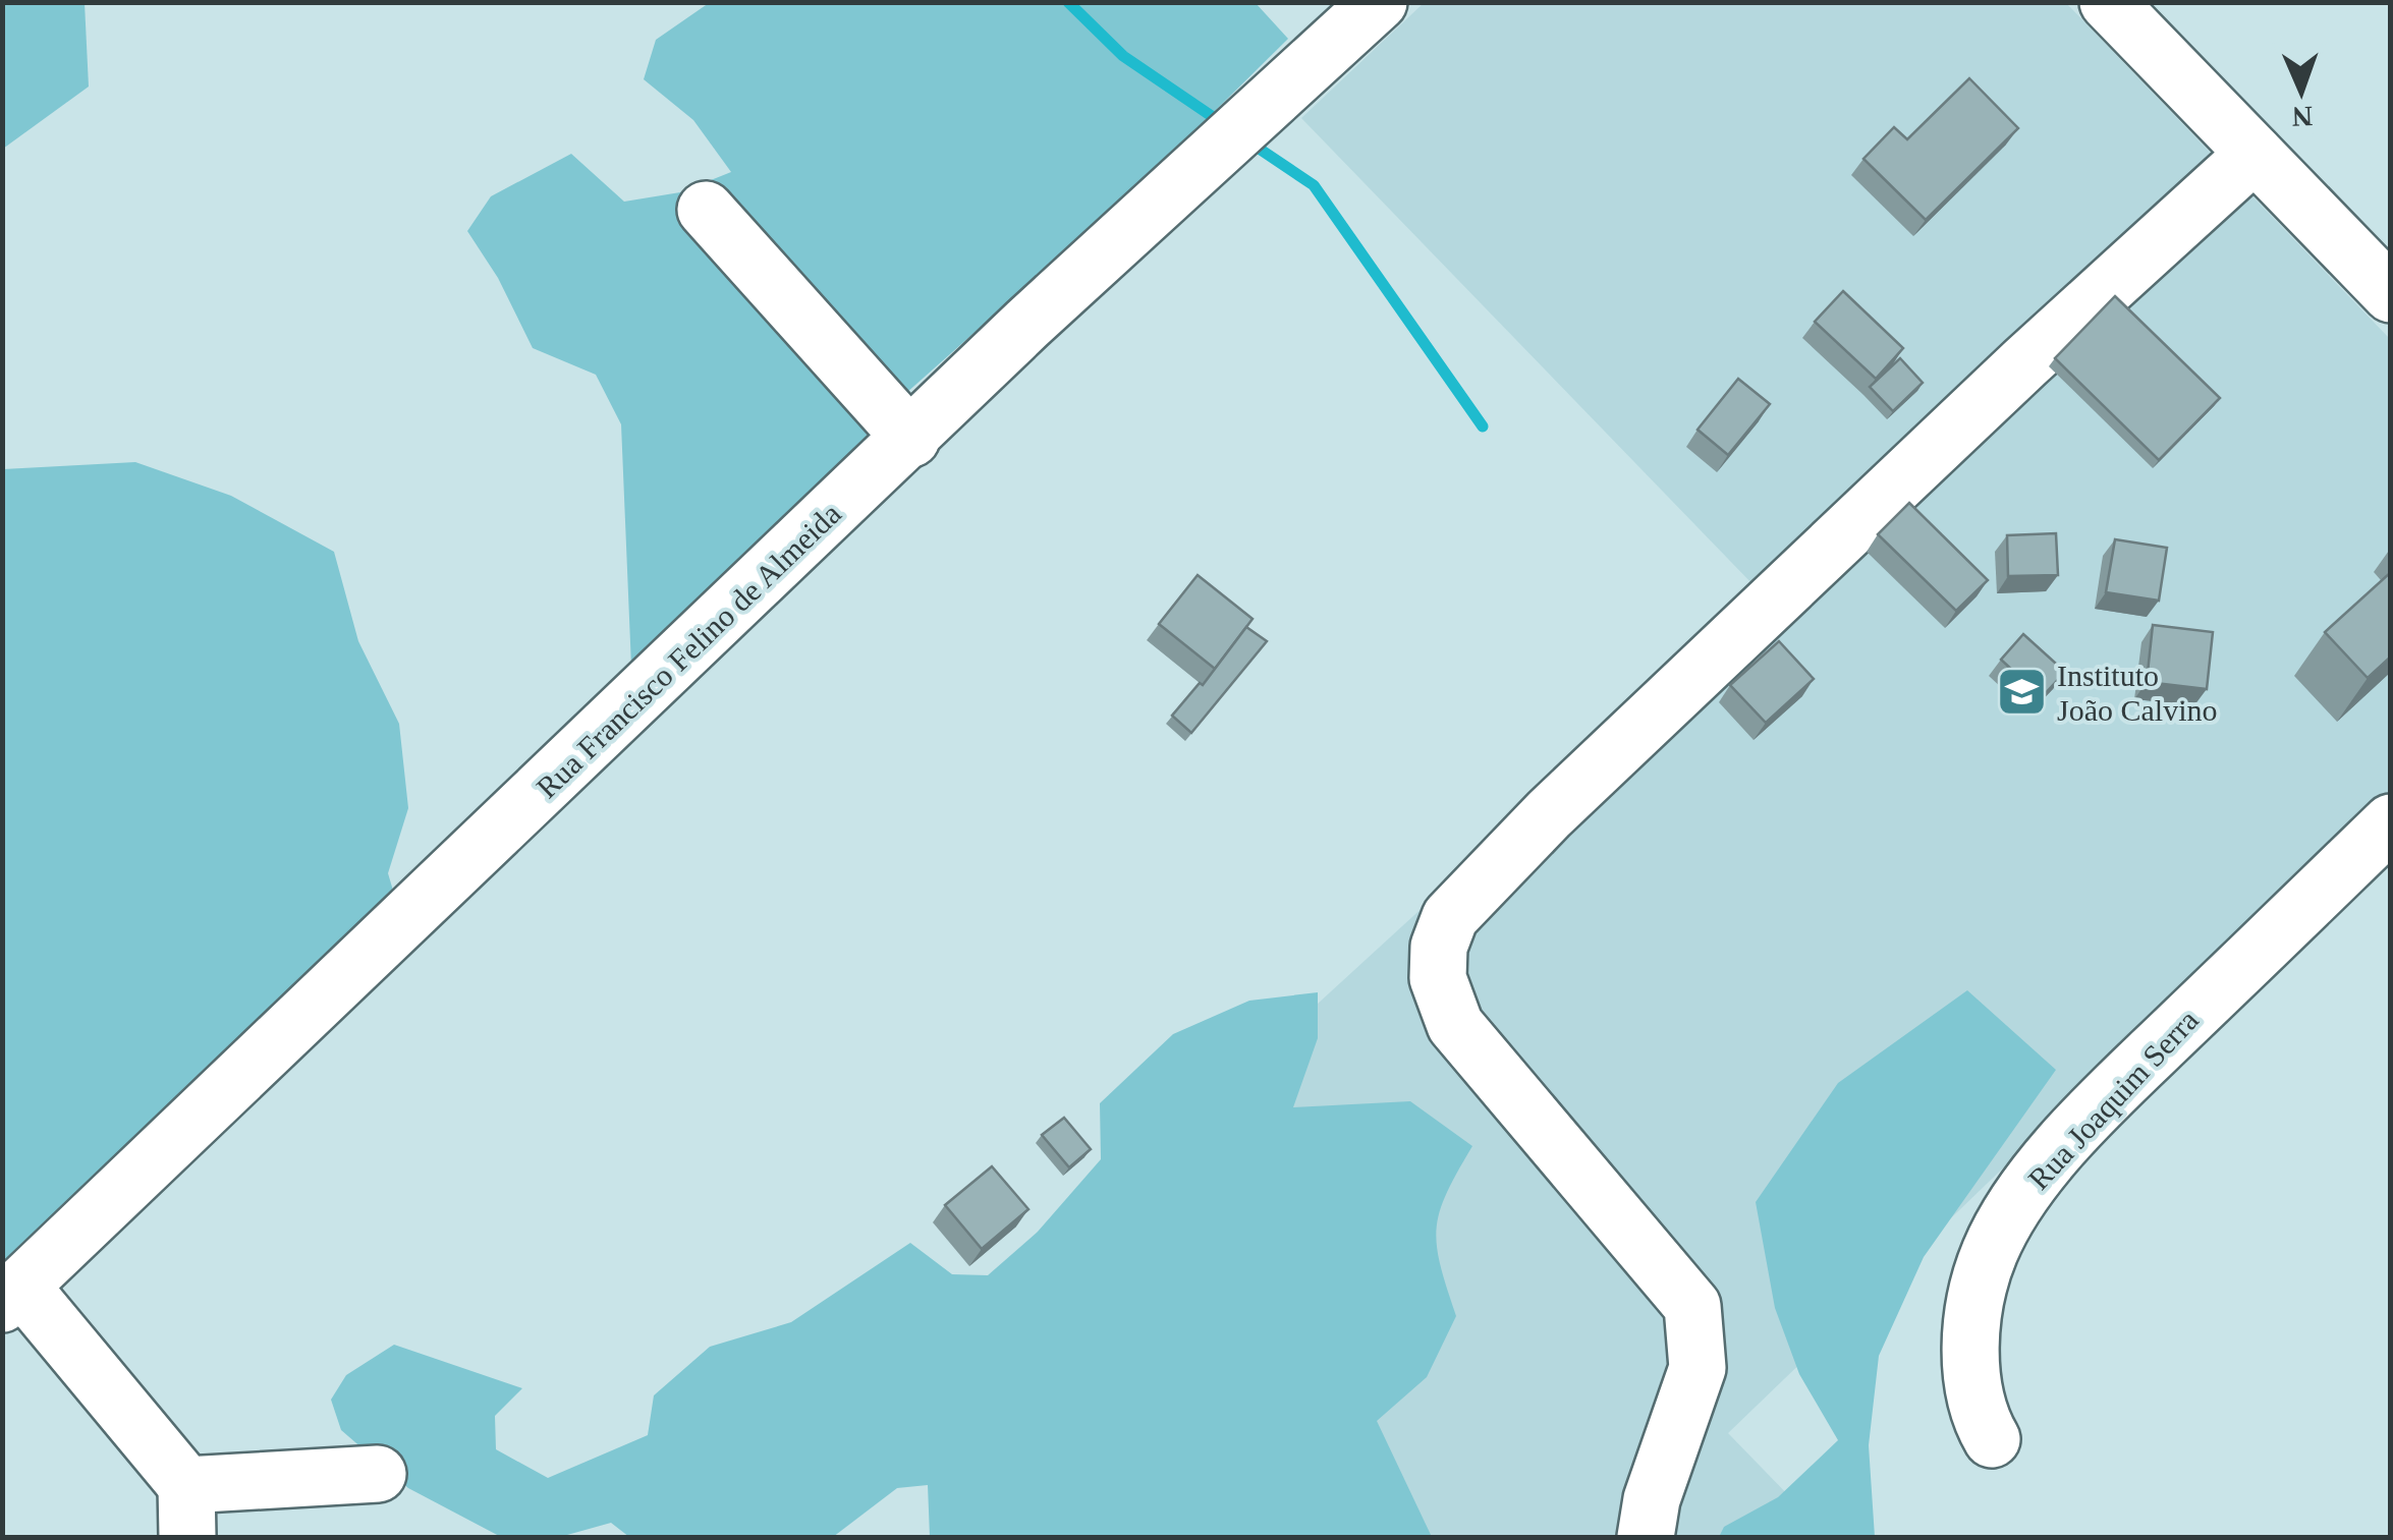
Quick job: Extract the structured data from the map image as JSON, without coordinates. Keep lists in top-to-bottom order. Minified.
{"streets":{"street":["Rua Francisco Felino de Almeida","Rua Joaquim Serra"]},"places":{"school or university":["Instituto João Calvino"]},"north":"bottom"}
